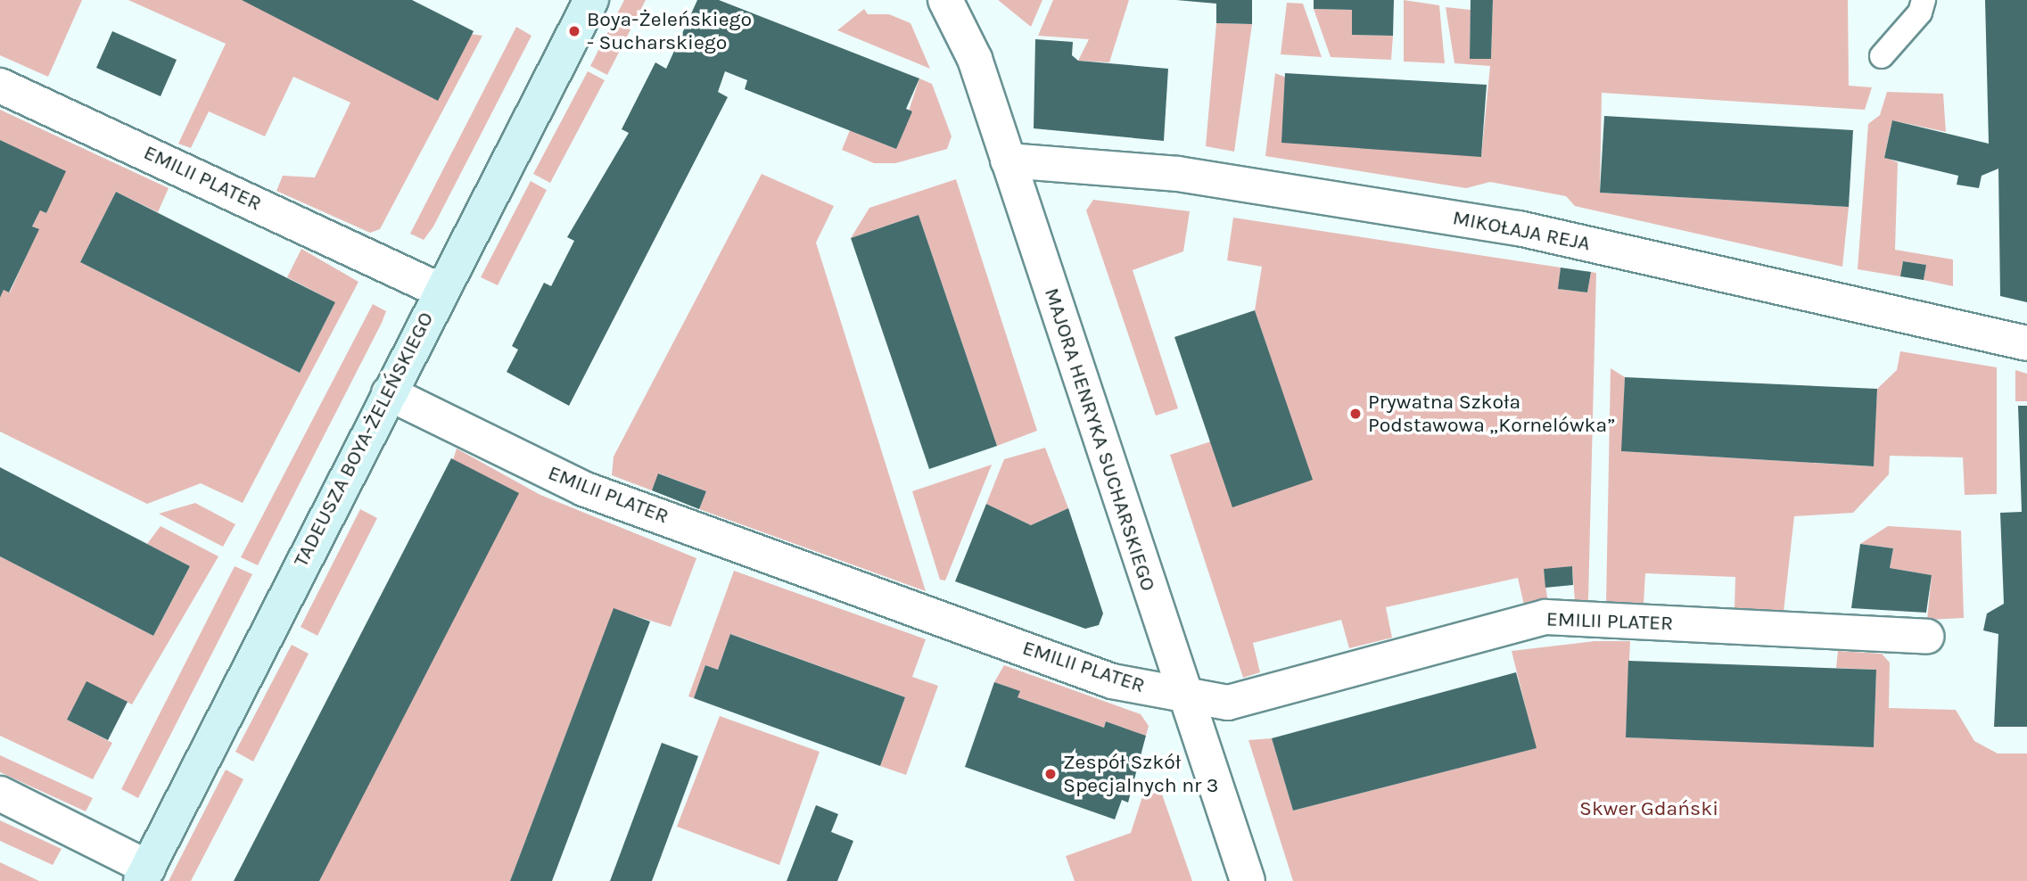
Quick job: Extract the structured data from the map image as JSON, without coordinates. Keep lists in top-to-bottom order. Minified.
{"streets":{"street":["EMILII PLATER","MIKOŁAJA REJA","TADEUSZA BOYA-ŻELEŃSKIEGO","MAJORA HENRYKA SUCHARSKIEGO"]},"crossings":[["EMILII PLATER","TADEUSZA BOYA-ŻELEŃSKIEGO"],["EMILII PLATER","MAJORA HENRYKA SUCHARSKIEGO"],["MIKOŁAJA REJA","MAJORA HENRYKA SUCHARSKIEGO"]],"parks":["Skwer Gdański"],"places":["Boya-Żeleńskiego - Sucharskiego","Prywatna Szkoła Podstawowa „Kornelówka”","Zespół Szkół Specjalnych nr 3"]}
